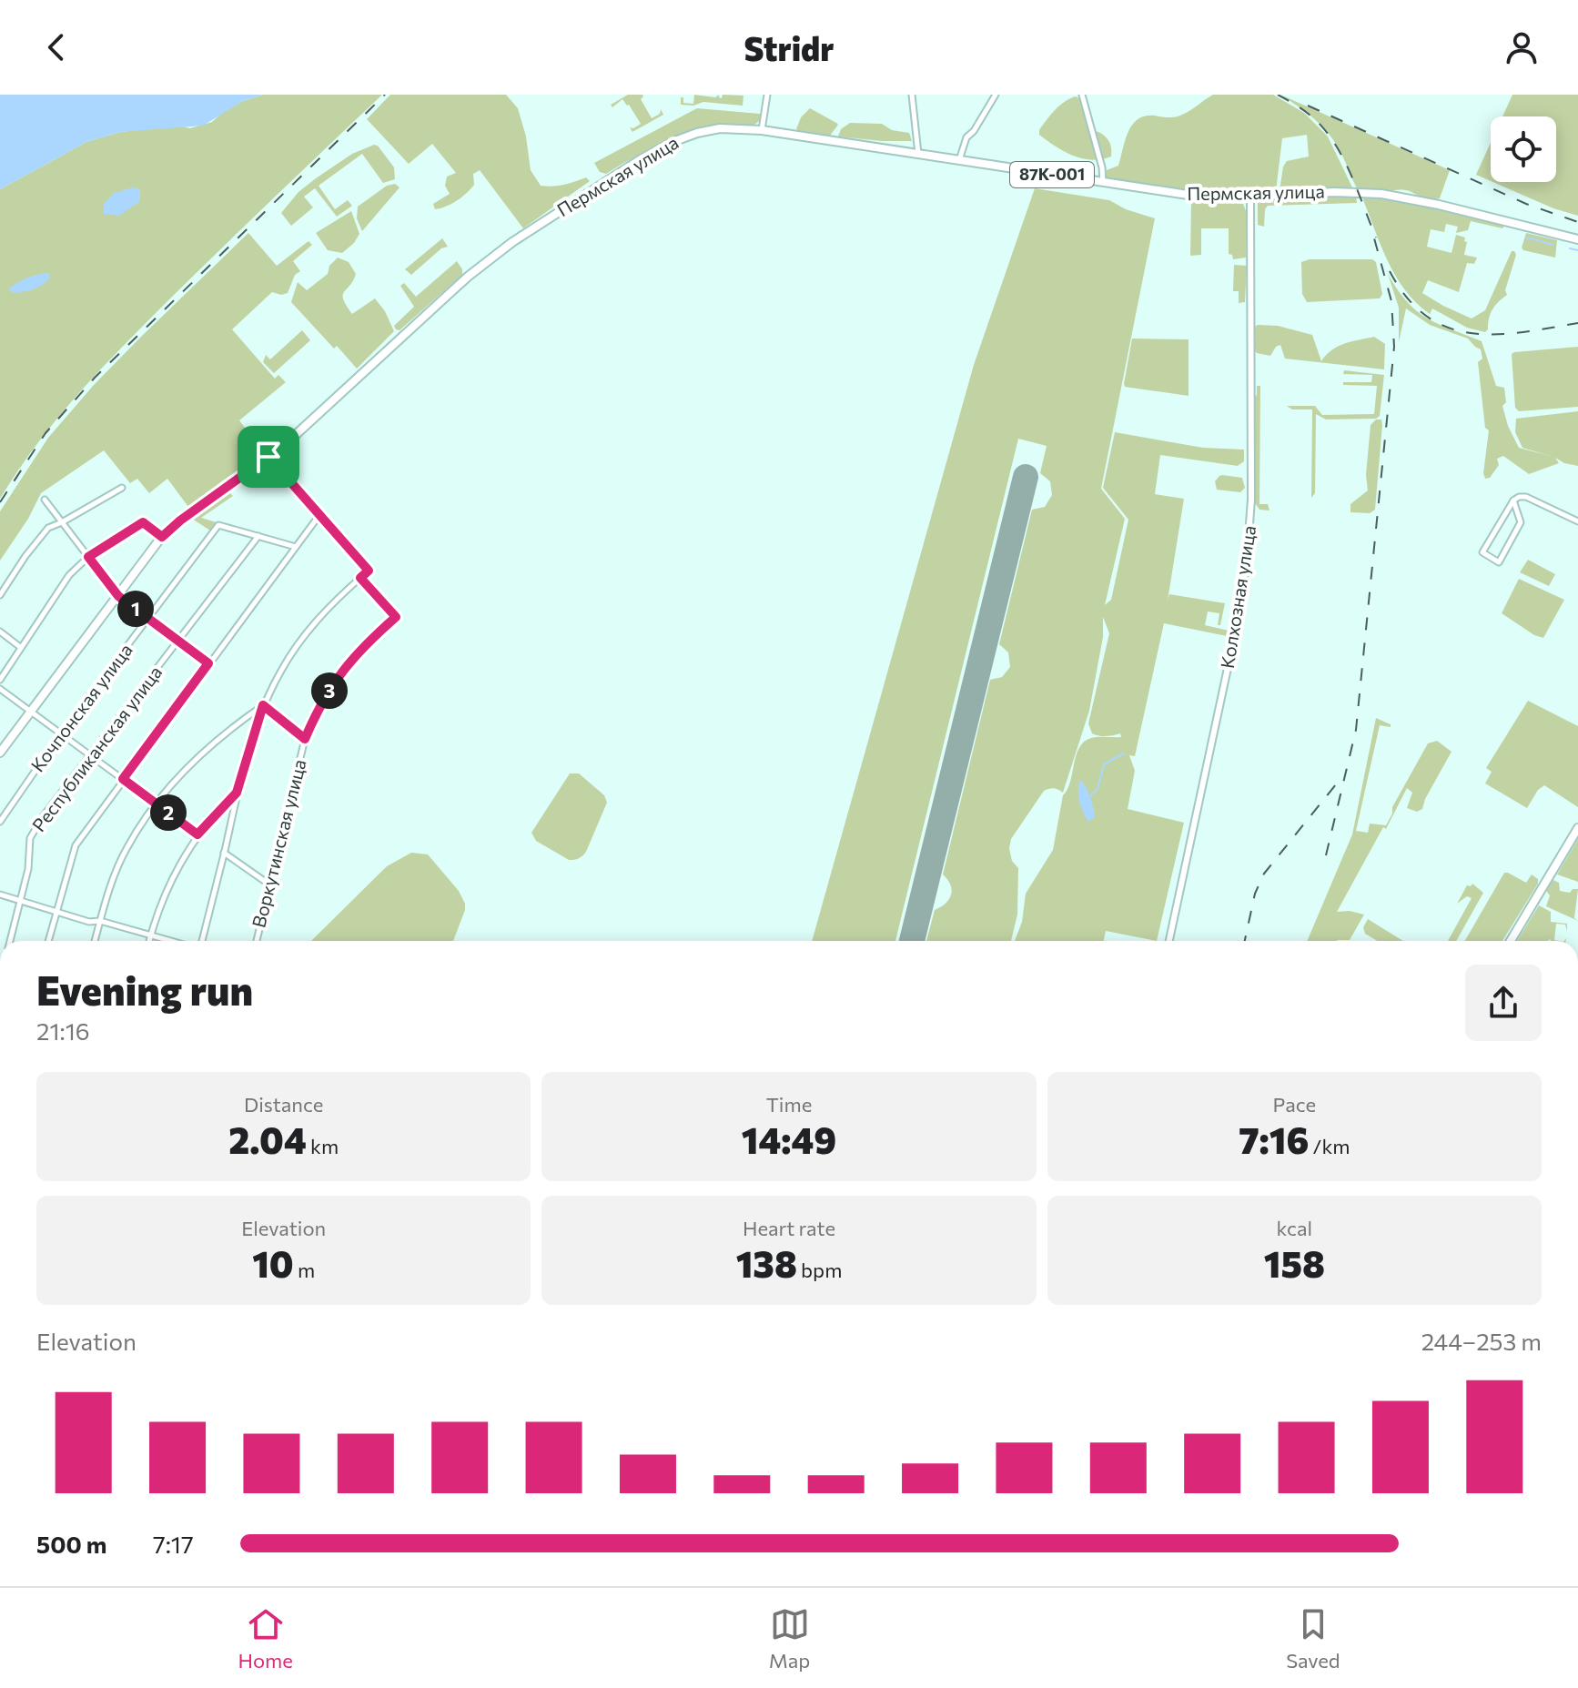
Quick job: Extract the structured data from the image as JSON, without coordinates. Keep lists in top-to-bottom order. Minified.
{"streets":{"main road":["87К-001","Пермская улица"],"street":["Колхозная улица","Кочпонская улица","Республиканская улица","Воркутинская улица"]},"crossings":[["Пермская улица","Колхозная улица"],["Кочпонская улица","Республиканская улица"]],"page":{"header":"Stridr","pins":["1","3","2"],"heading":["Evening run","21:16"],"stats":[["Distance","2.04 km"],["Time","14:49"],["Pace","7:16 /km"],["Elevation","10 m"],["Heart rate","138 bpm"],["kcal","158"]],"chart":["Elevation","244–253 m"],"list":[{"name":"500 m","note":"7:17"}],"tabs":["Home","Map","Saved"]}}
